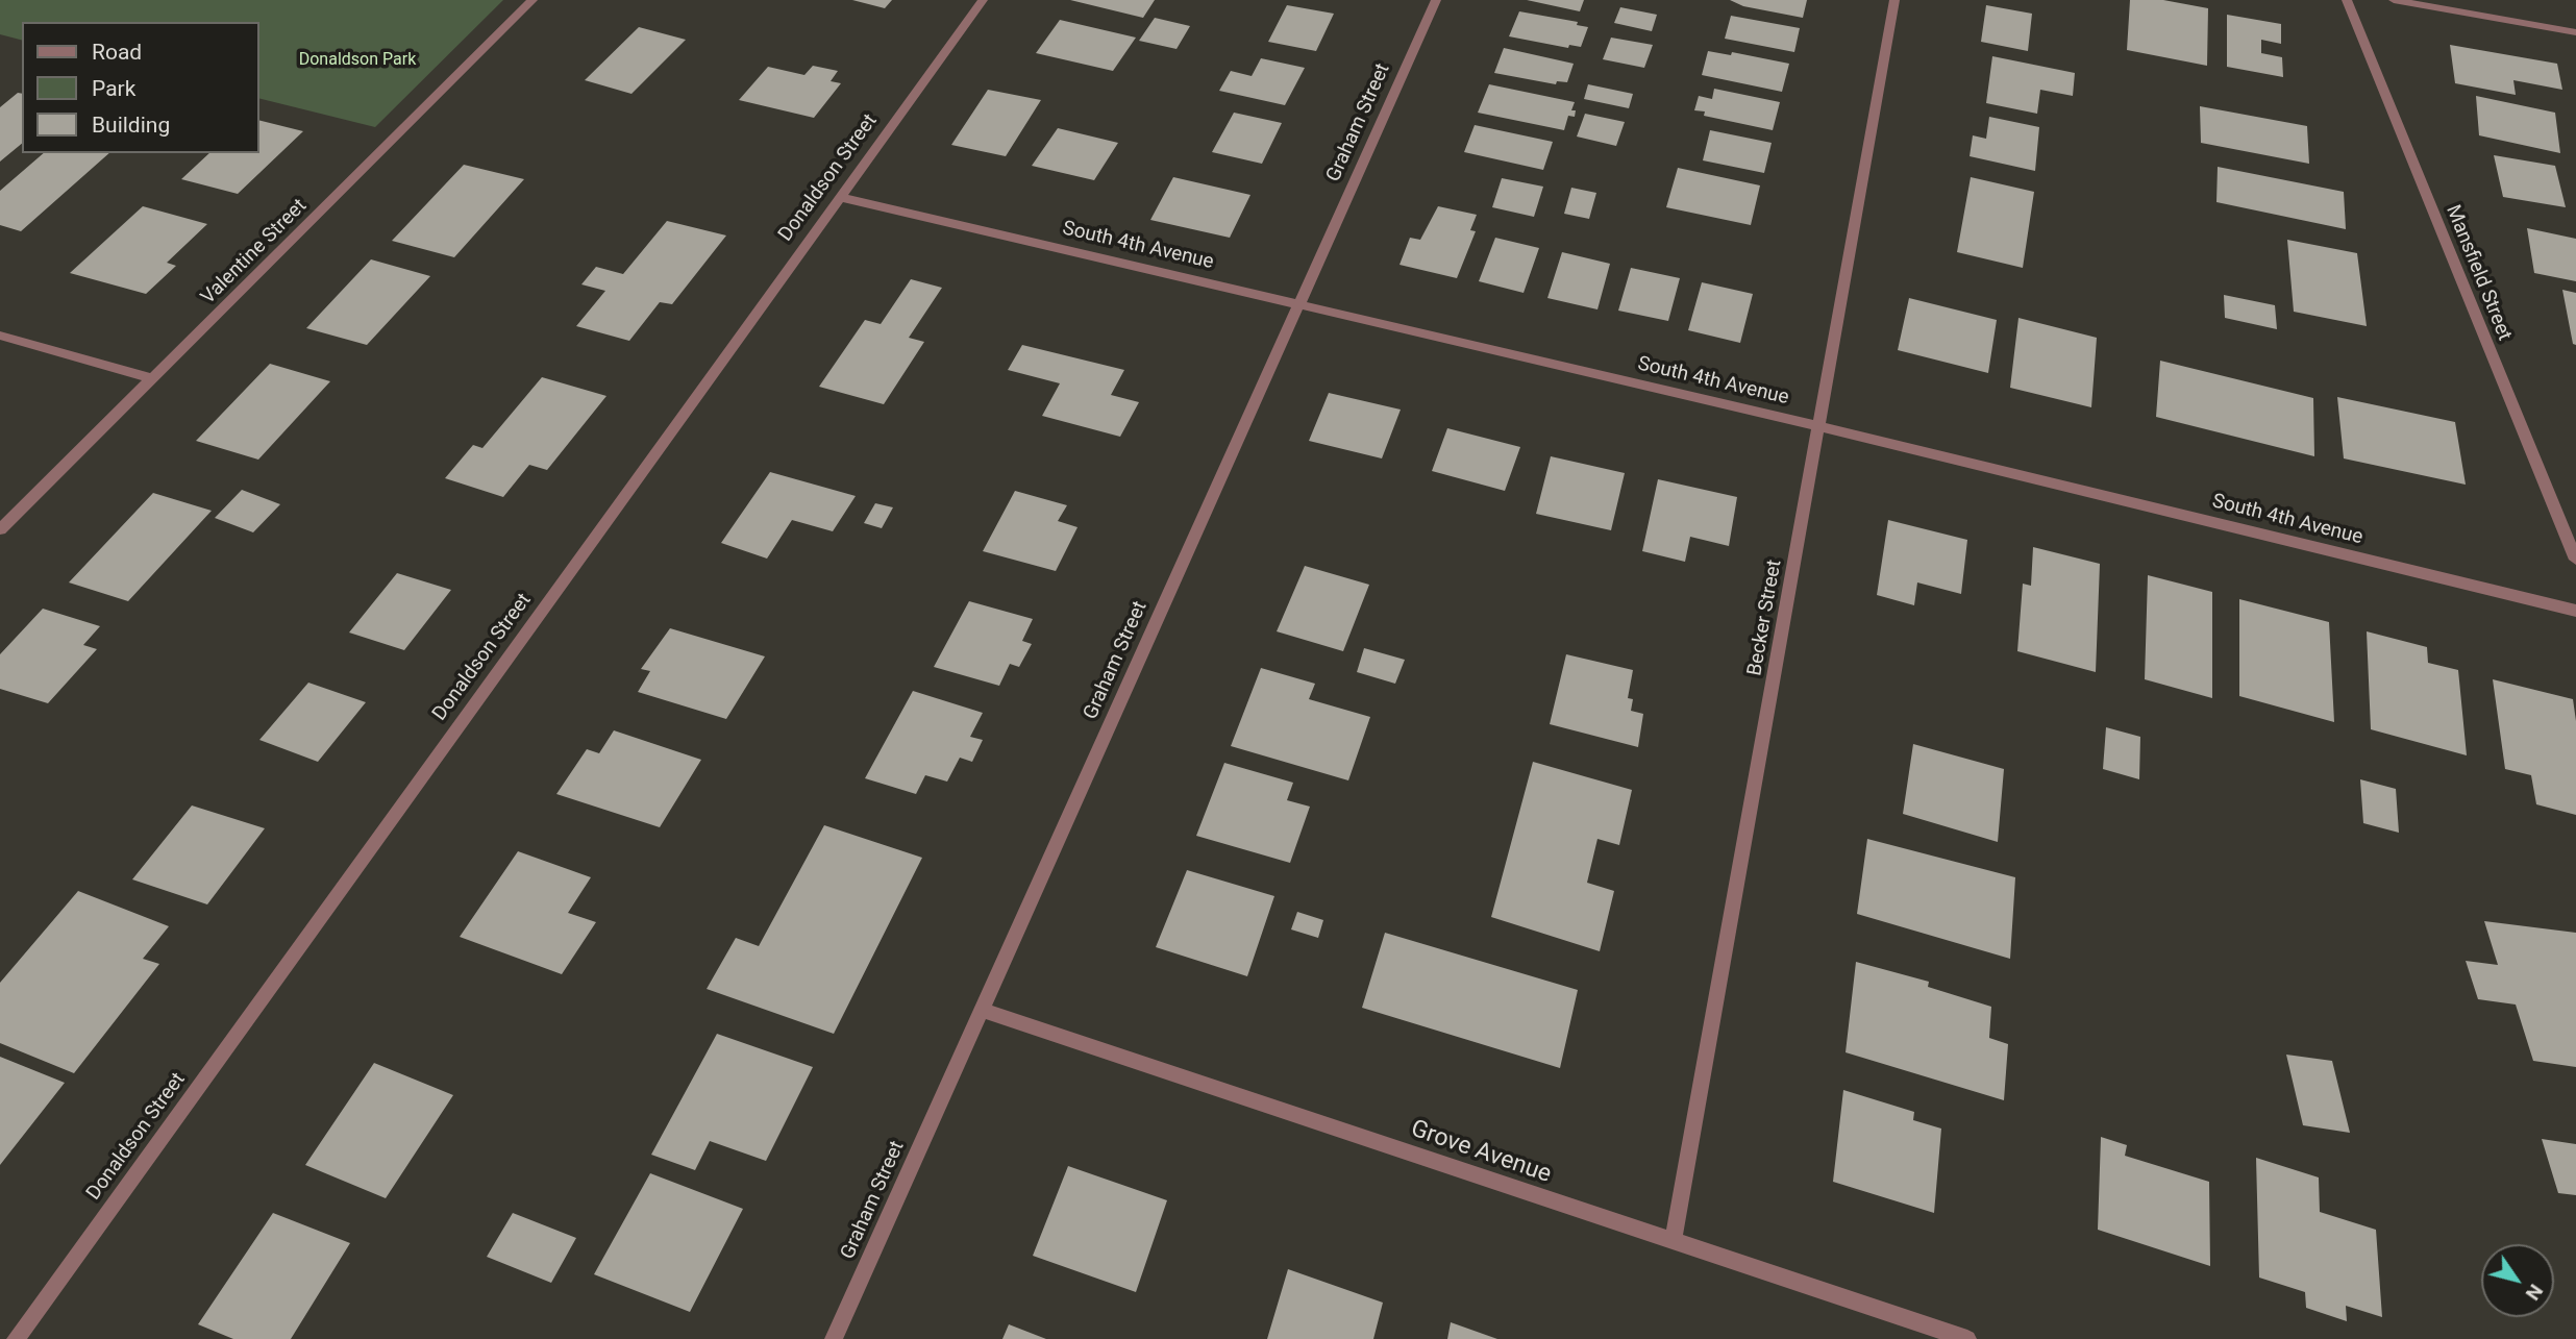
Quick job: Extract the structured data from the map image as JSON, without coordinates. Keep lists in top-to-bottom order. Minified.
{"streets":{"street":["Graham Street","Donaldson Street","South 4th Avenue","Valentine Street","Mansfield Street","Becker Street","Grove Avenue"]},"crossings":[["Graham Street","South 4th Avenue"],["Graham Street","Grove Avenue"],["Donaldson Street","South 4th Avenue"],["South 4th Avenue","Becker Street"],["Becker Street","Grove Avenue"]],"parks":["Donaldson Park"],"legend":["Road","Park","Building"],"north":"bottom right"}
